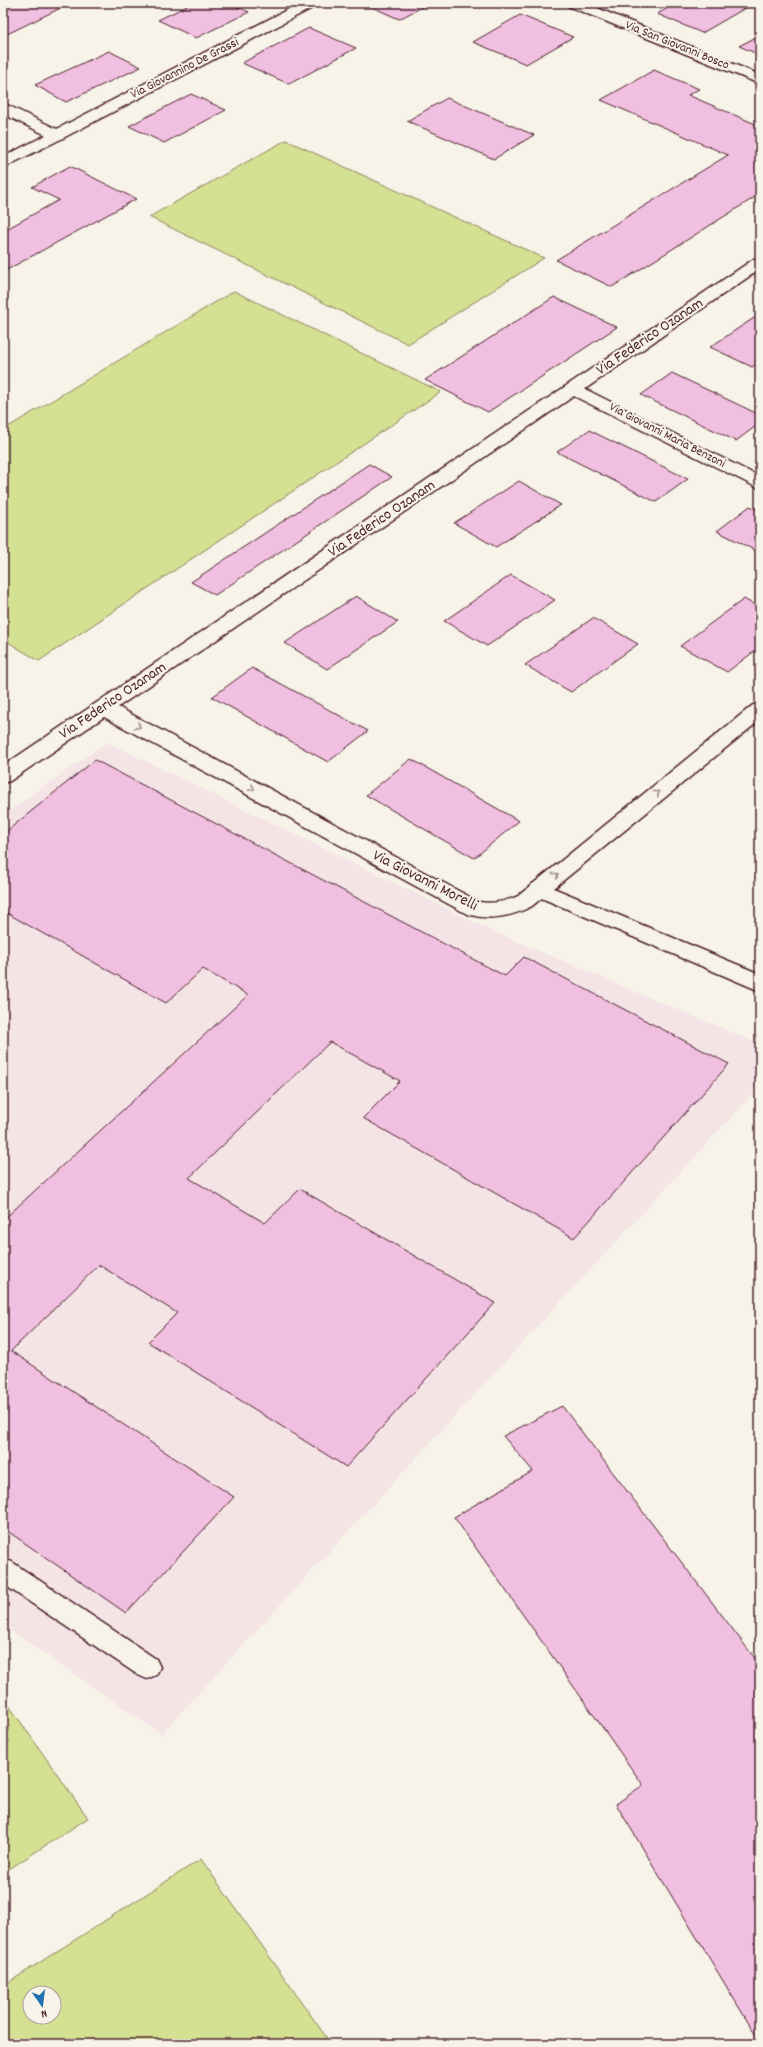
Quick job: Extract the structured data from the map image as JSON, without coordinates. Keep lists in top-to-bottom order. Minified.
{"streets":{"street":["Via San Giovanni Bosco","Via Giovannino De Grassi","Via Federico Ozanam","Via Giovanni Maria Benzoni","Via Giovanni Morelli"]},"crossings":[["Via Federico Ozanam","Via Giovanni Maria Benzoni"],["Via Federico Ozanam","Via Giovanni Morelli"]],"one_way":["Via Giovanni Morelli"],"north":"bottom"}
